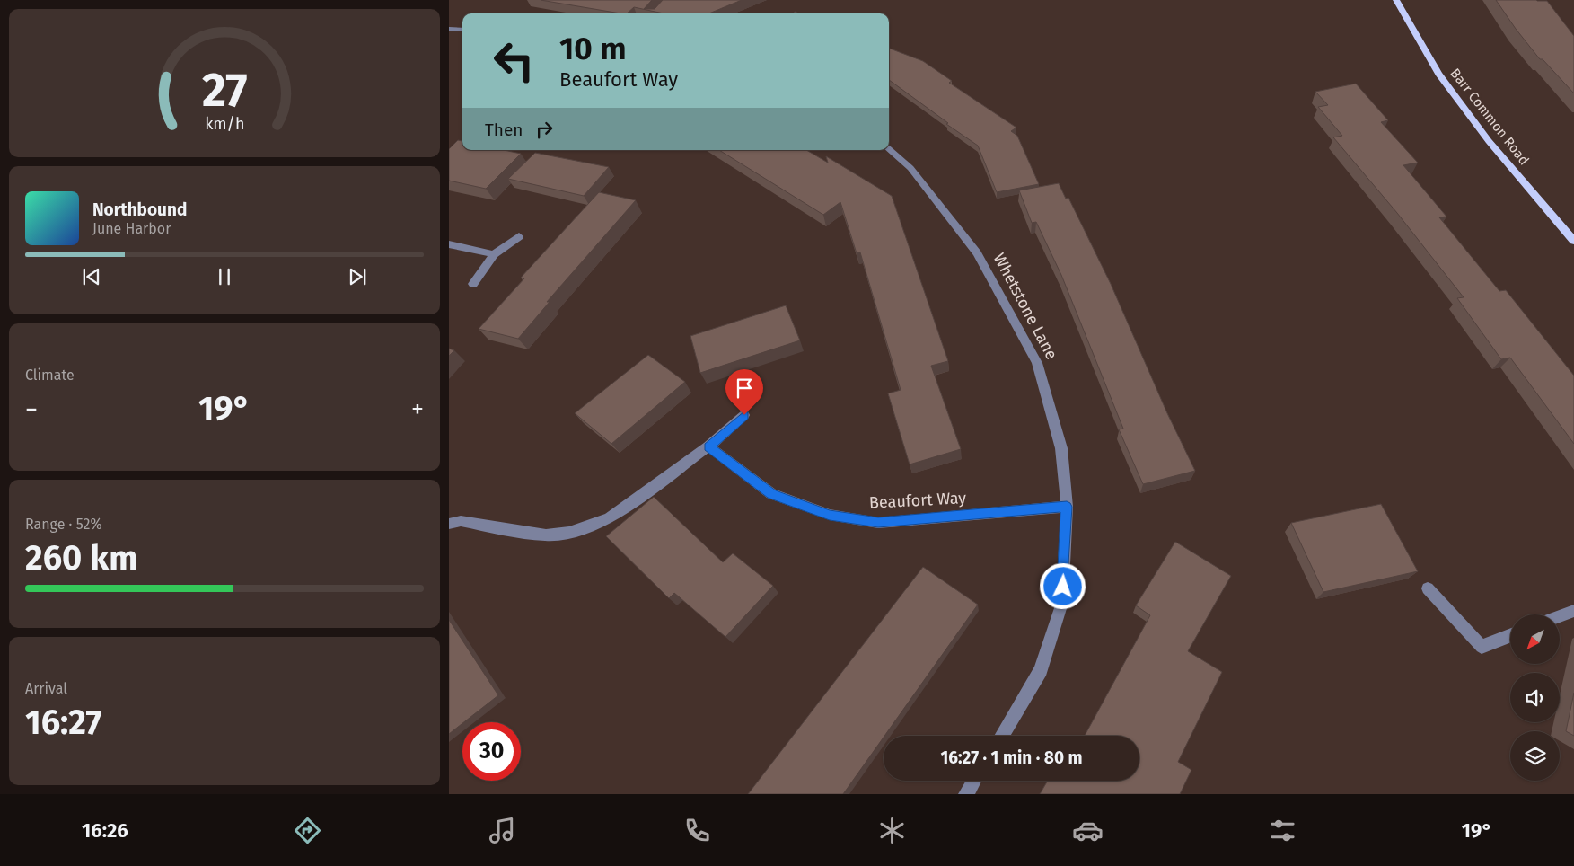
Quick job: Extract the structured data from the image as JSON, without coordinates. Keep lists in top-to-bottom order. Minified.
{"streets":{"main road":["Barr Common Road"],"street":["Whetstone Lane","Beaufort Way"]},"crossings":[["Whetstone Lane","Beaufort Way"]],"north":"bottom left","page":{"turn":["10 m","Beaufort Way"],"then":"Then","song":["Northbound","June Harbor"],"tile":["Climate",["Range · 52%","260 km"],["Arrival","16:27"]],"heat":["−","19°","+"],"limit":"30","trip":"16:27 · 1 min · 80 m","tabs":["16:26","19°"],"gauge":["27","km/h"]}}
